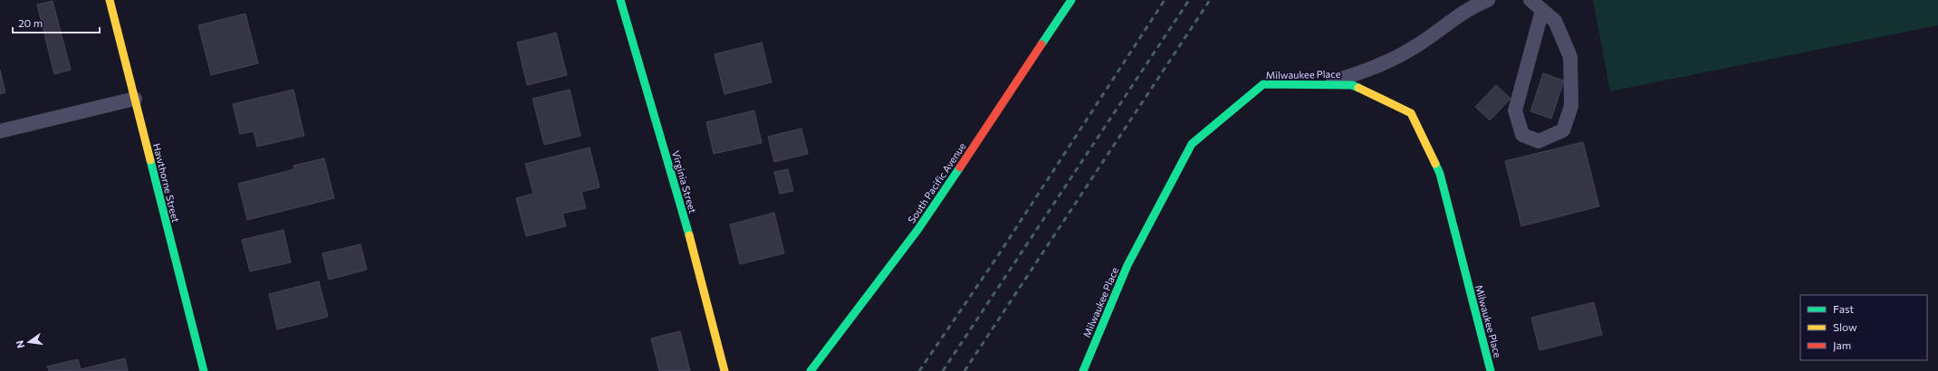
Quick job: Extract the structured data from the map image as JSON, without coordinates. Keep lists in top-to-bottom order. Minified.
{"streets":{"street":["Milwaukee Place","Virginia Street","Hawthorne Street","South Pacific Avenue"]},"legend":["Fast","Slow","Jam"],"scale_bar":"20 m","north":"left"}
